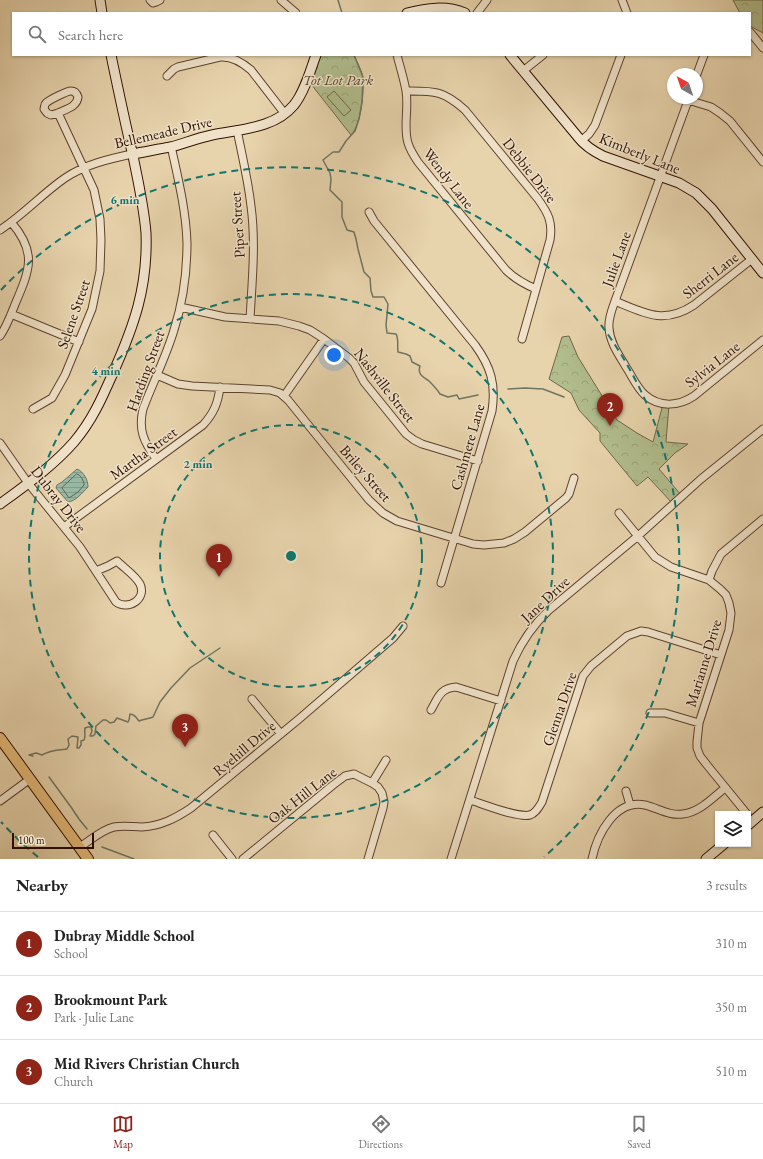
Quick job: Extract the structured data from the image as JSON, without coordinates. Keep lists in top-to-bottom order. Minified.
{"streets":{"street":["Bellemeade Drive","Kimberly Lane","Debbie Drive","Wendy Lane","Piper Street","Julie Lane","Sherri Lane","Selene Street","Sylvia Lane","Harding Street","Nashville Street","Cashmere Lane","Martha Street","Briley Street","Dubray Drive","Jane Drive","Marianne Drive","Glenna Drive","Ryehill Drive","Oak Hill Lane"]},"crossings":[["Bellemeade Drive","Piper Street"],["Bellemeade Drive","Selene Street"],["Bellemeade Drive","Harding Street"],["Kimberly Lane","Julie Lane"],["Kimberly Lane","Sherri Lane"],["Debbie Drive","Wendy Lane"],["Piper Street","Nashville Street"],["Julie Lane","Sherri Lane"],["Julie Lane","Sylvia Lane"],["Harding Street","Nashville Street"],["Harding Street","Martha Street"],["Harding Street","Briley Street"],["Nashville Street","Cashmere Lane"],["Cashmere Lane","Briley Street"],["Martha Street","Briley Street"],["Martha Street","Dubray Drive"],["Jane Drive","Marianne Drive"],["Jane Drive","Glenna Drive"],["Marianne Drive","Glenna Drive"]],"parks":["Tot Lot Park"],"scale_bar":"100 m","north":"top left","page":{"search":"Search here","pins":["2","1","3"],"scale":"100 m","heading":["Nearby","3 results"],"list":[{"mark":"1","name":"Dubray Middle School","note":"School","value":"310 m"},{"mark":"2","name":"Brookmount Park","note":"Park · Julie Lane","value":"350 m"},{"mark":"3","name":"Mid Rivers Christian Church","note":"Church","value":"510 m"}],"nav":["Map","Directions","Saved"]},"rings":["6 min","4 min","2 min"]}
